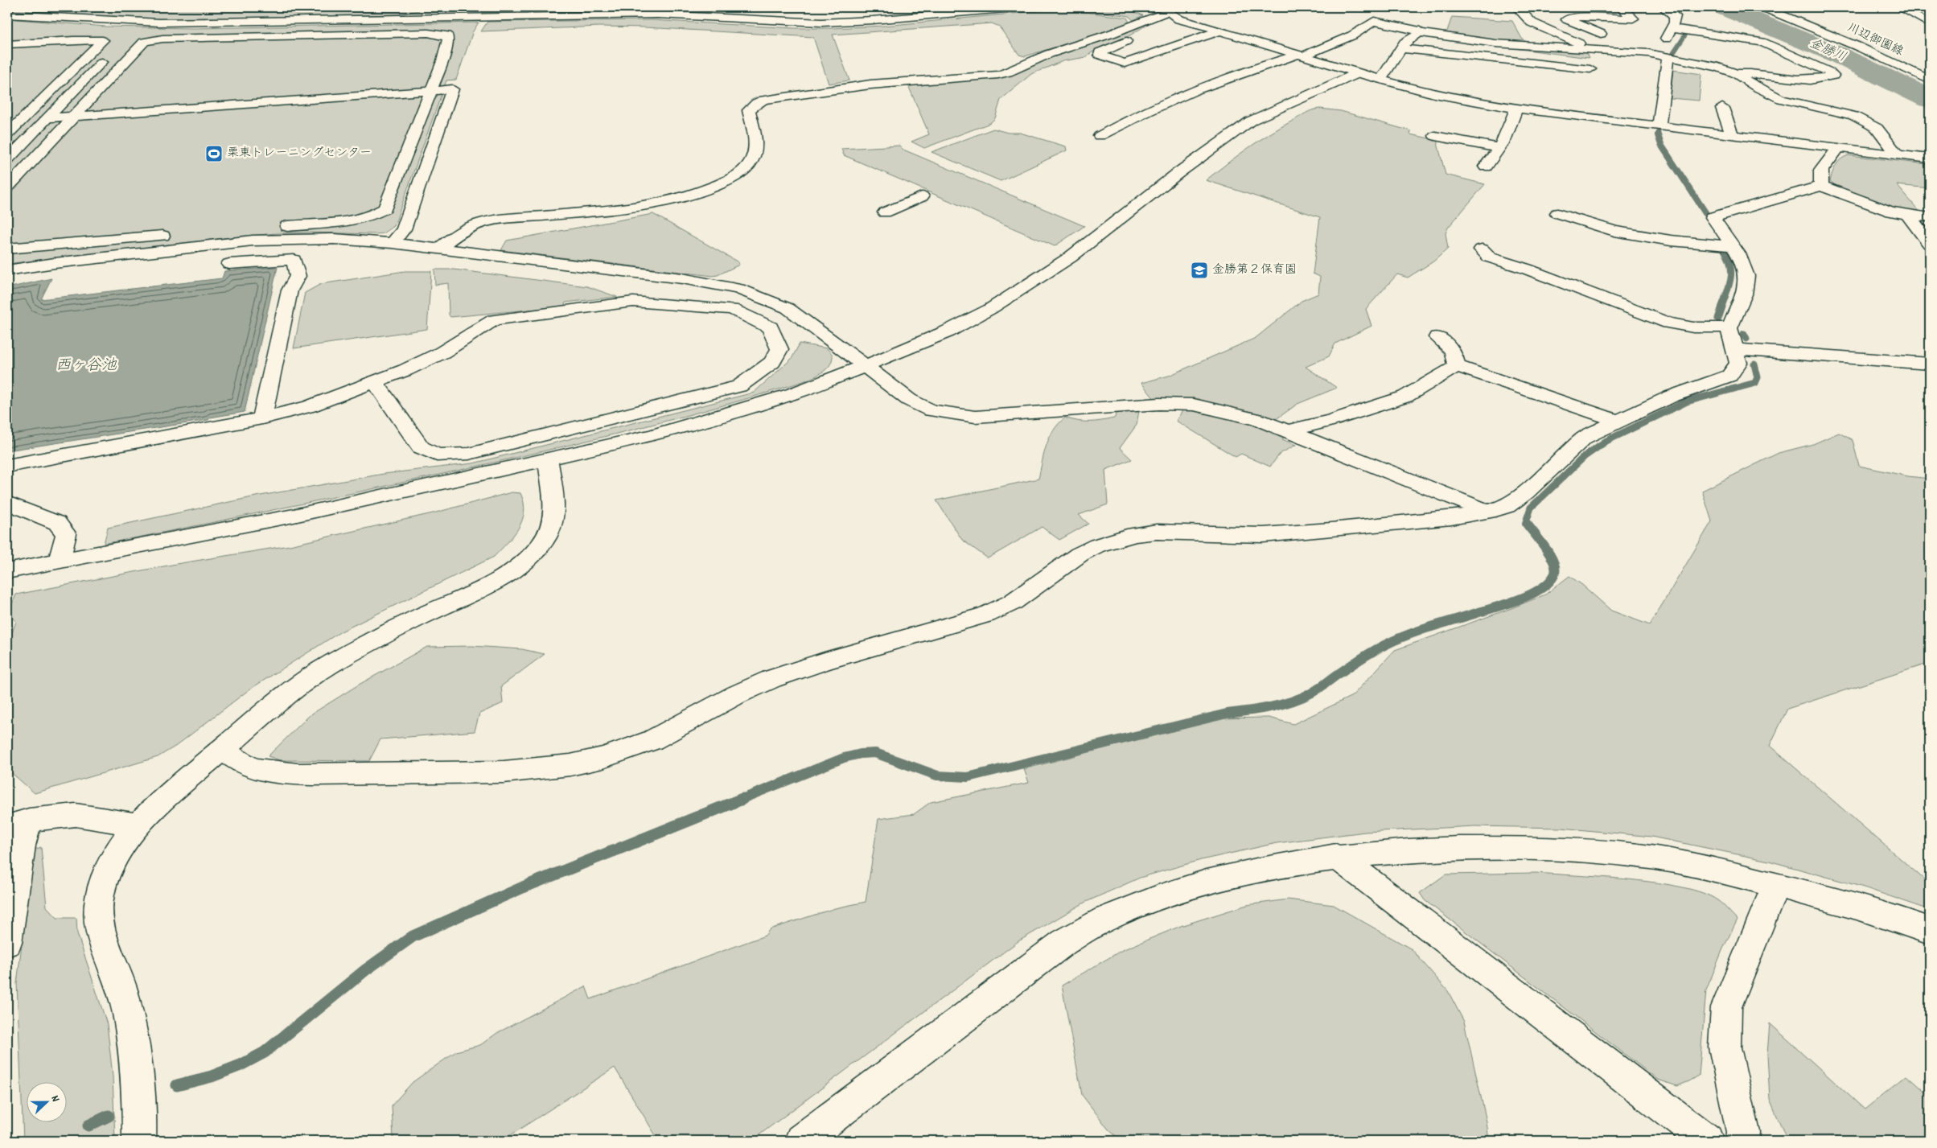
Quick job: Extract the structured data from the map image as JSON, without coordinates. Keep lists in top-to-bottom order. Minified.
{"streets":{"street":["川辺御園線"]},"water":["金勝川","西ヶ谷池"],"places":{"sports":["栗東トレーニングセンター"],"school or university":["金勝第２保育園"]},"north":"right"}
